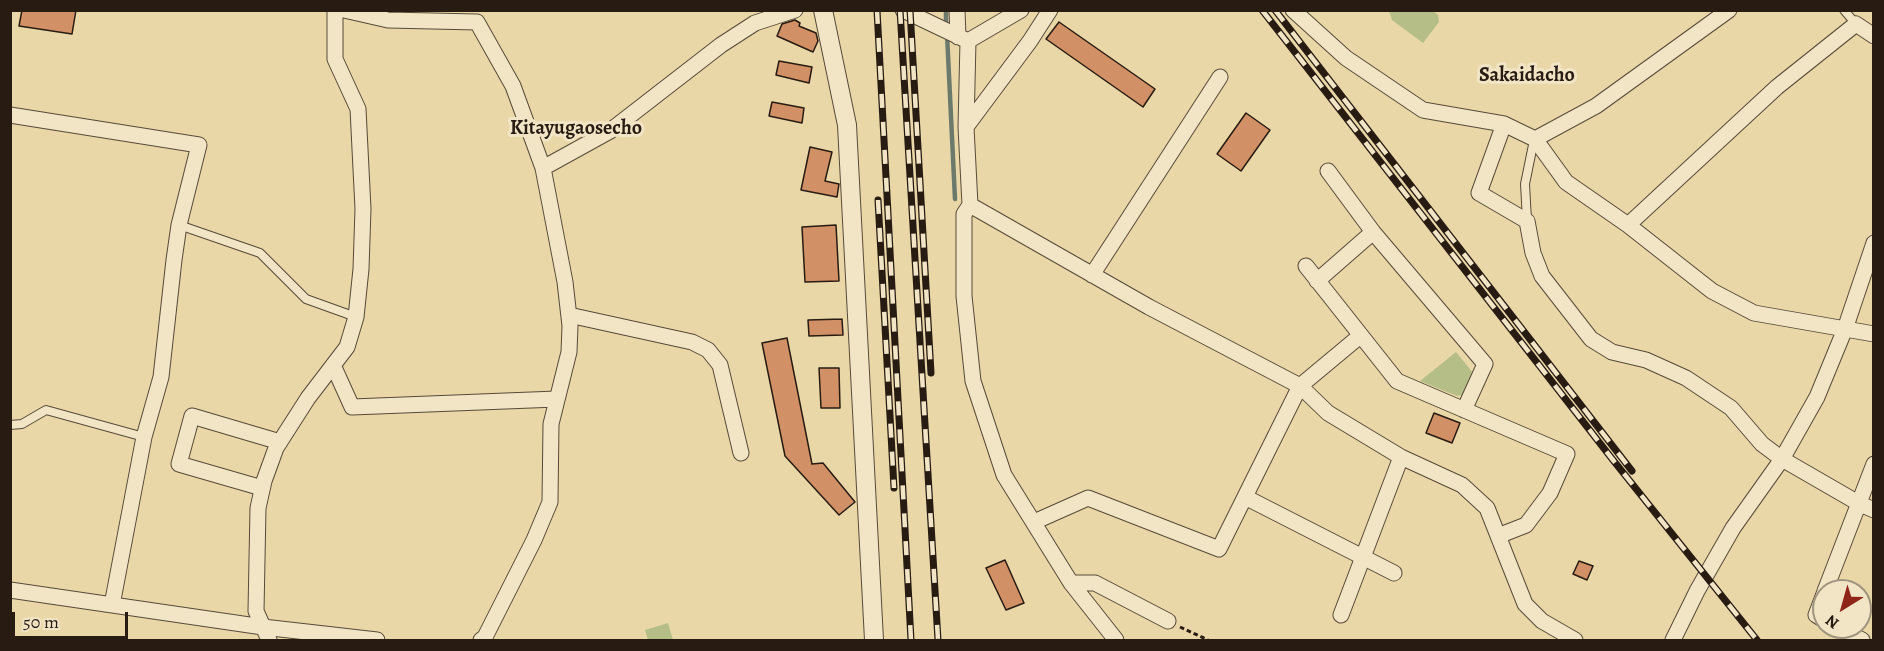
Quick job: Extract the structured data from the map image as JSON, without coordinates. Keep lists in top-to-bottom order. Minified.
{"districts":["Sakaidacho","Kitayugaosecho"],"scale_bar":"50 m","north":"bottom left"}
